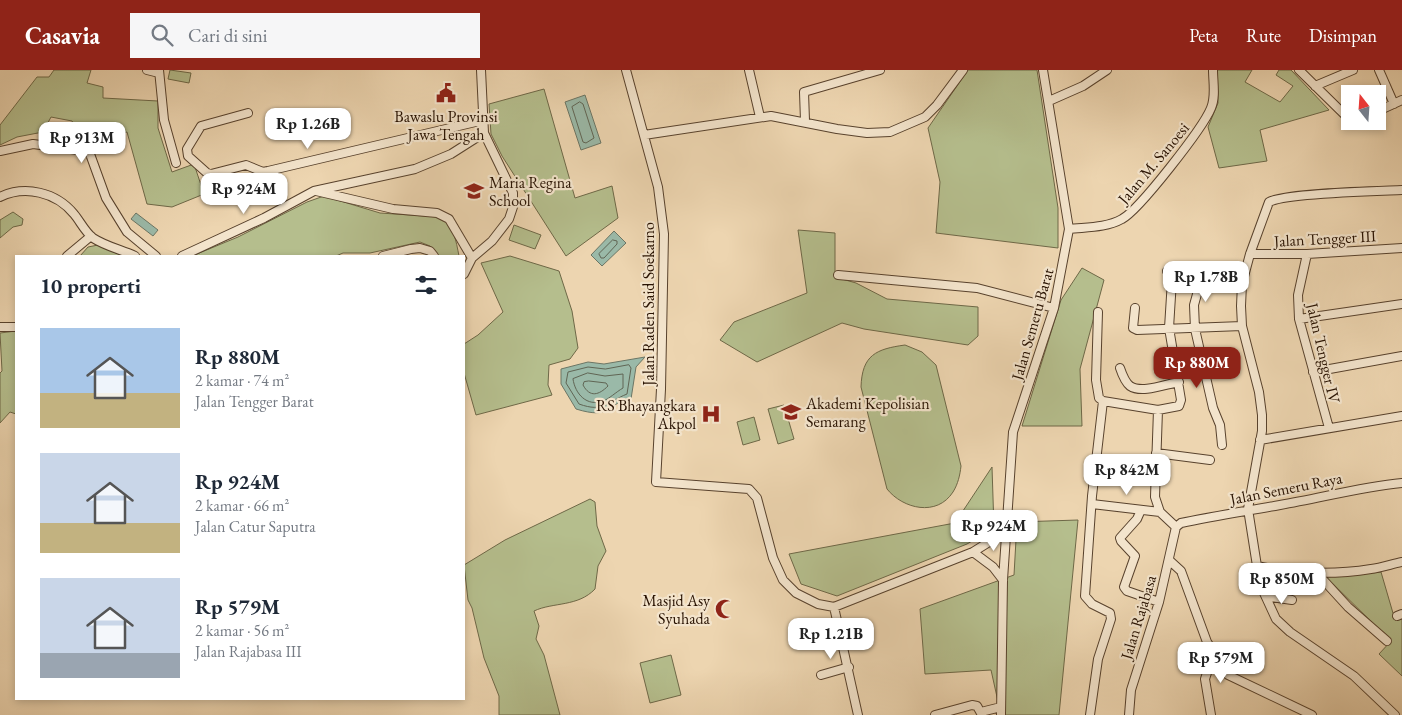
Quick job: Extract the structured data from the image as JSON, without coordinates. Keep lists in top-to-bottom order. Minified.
{"streets":{"street":["Jalan M. Sanoesi","Jalan Tengger III","Jalan Raden Said Soekarno","Jalan Semeru Barat","Jalan Tengger IV","Jalan Semeru Raya","Jalan Rajabasa"]},"crossings":[["Jalan M. Sanoesi","Jalan Semeru Barat"],["Jalan Tengger III","Jalan Tengger IV"],["Jalan Semeru Raya","Jalan Rajabasa"]],"places":{"public building":["Bawaslu Provinsi Jawa Tengah"],"school or university":["Maria Regina School","Akademi Kepolisian Semarang"],"hospital":["RS Bhayangkara Akpol"],"mosque":["Masjid Asy Syuhada"]},"north":"top","page":{"header":"Casavia","search":"Cari di sini","nav":["Peta","Rute","Disimpan"],"price":["Rp 1.26B","Rp 913M","Rp 924M","Rp 1.78B","Rp 880M","Rp 842M","Rp 924M","Rp 850M","Rp 1.21B","Rp 579M"],"heading":"10 properti","list":[{"name":"Rp 880M","note":"2 kamar · 74 m² · Jalan Tengger Barat"},{"name":"Rp 924M","note":"2 kamar · 66 m² · Jalan Catur Saputra"},{"name":"Rp 579M","note":"2 kamar · 56 m² · Jalan Rajabasa III"}]}}
